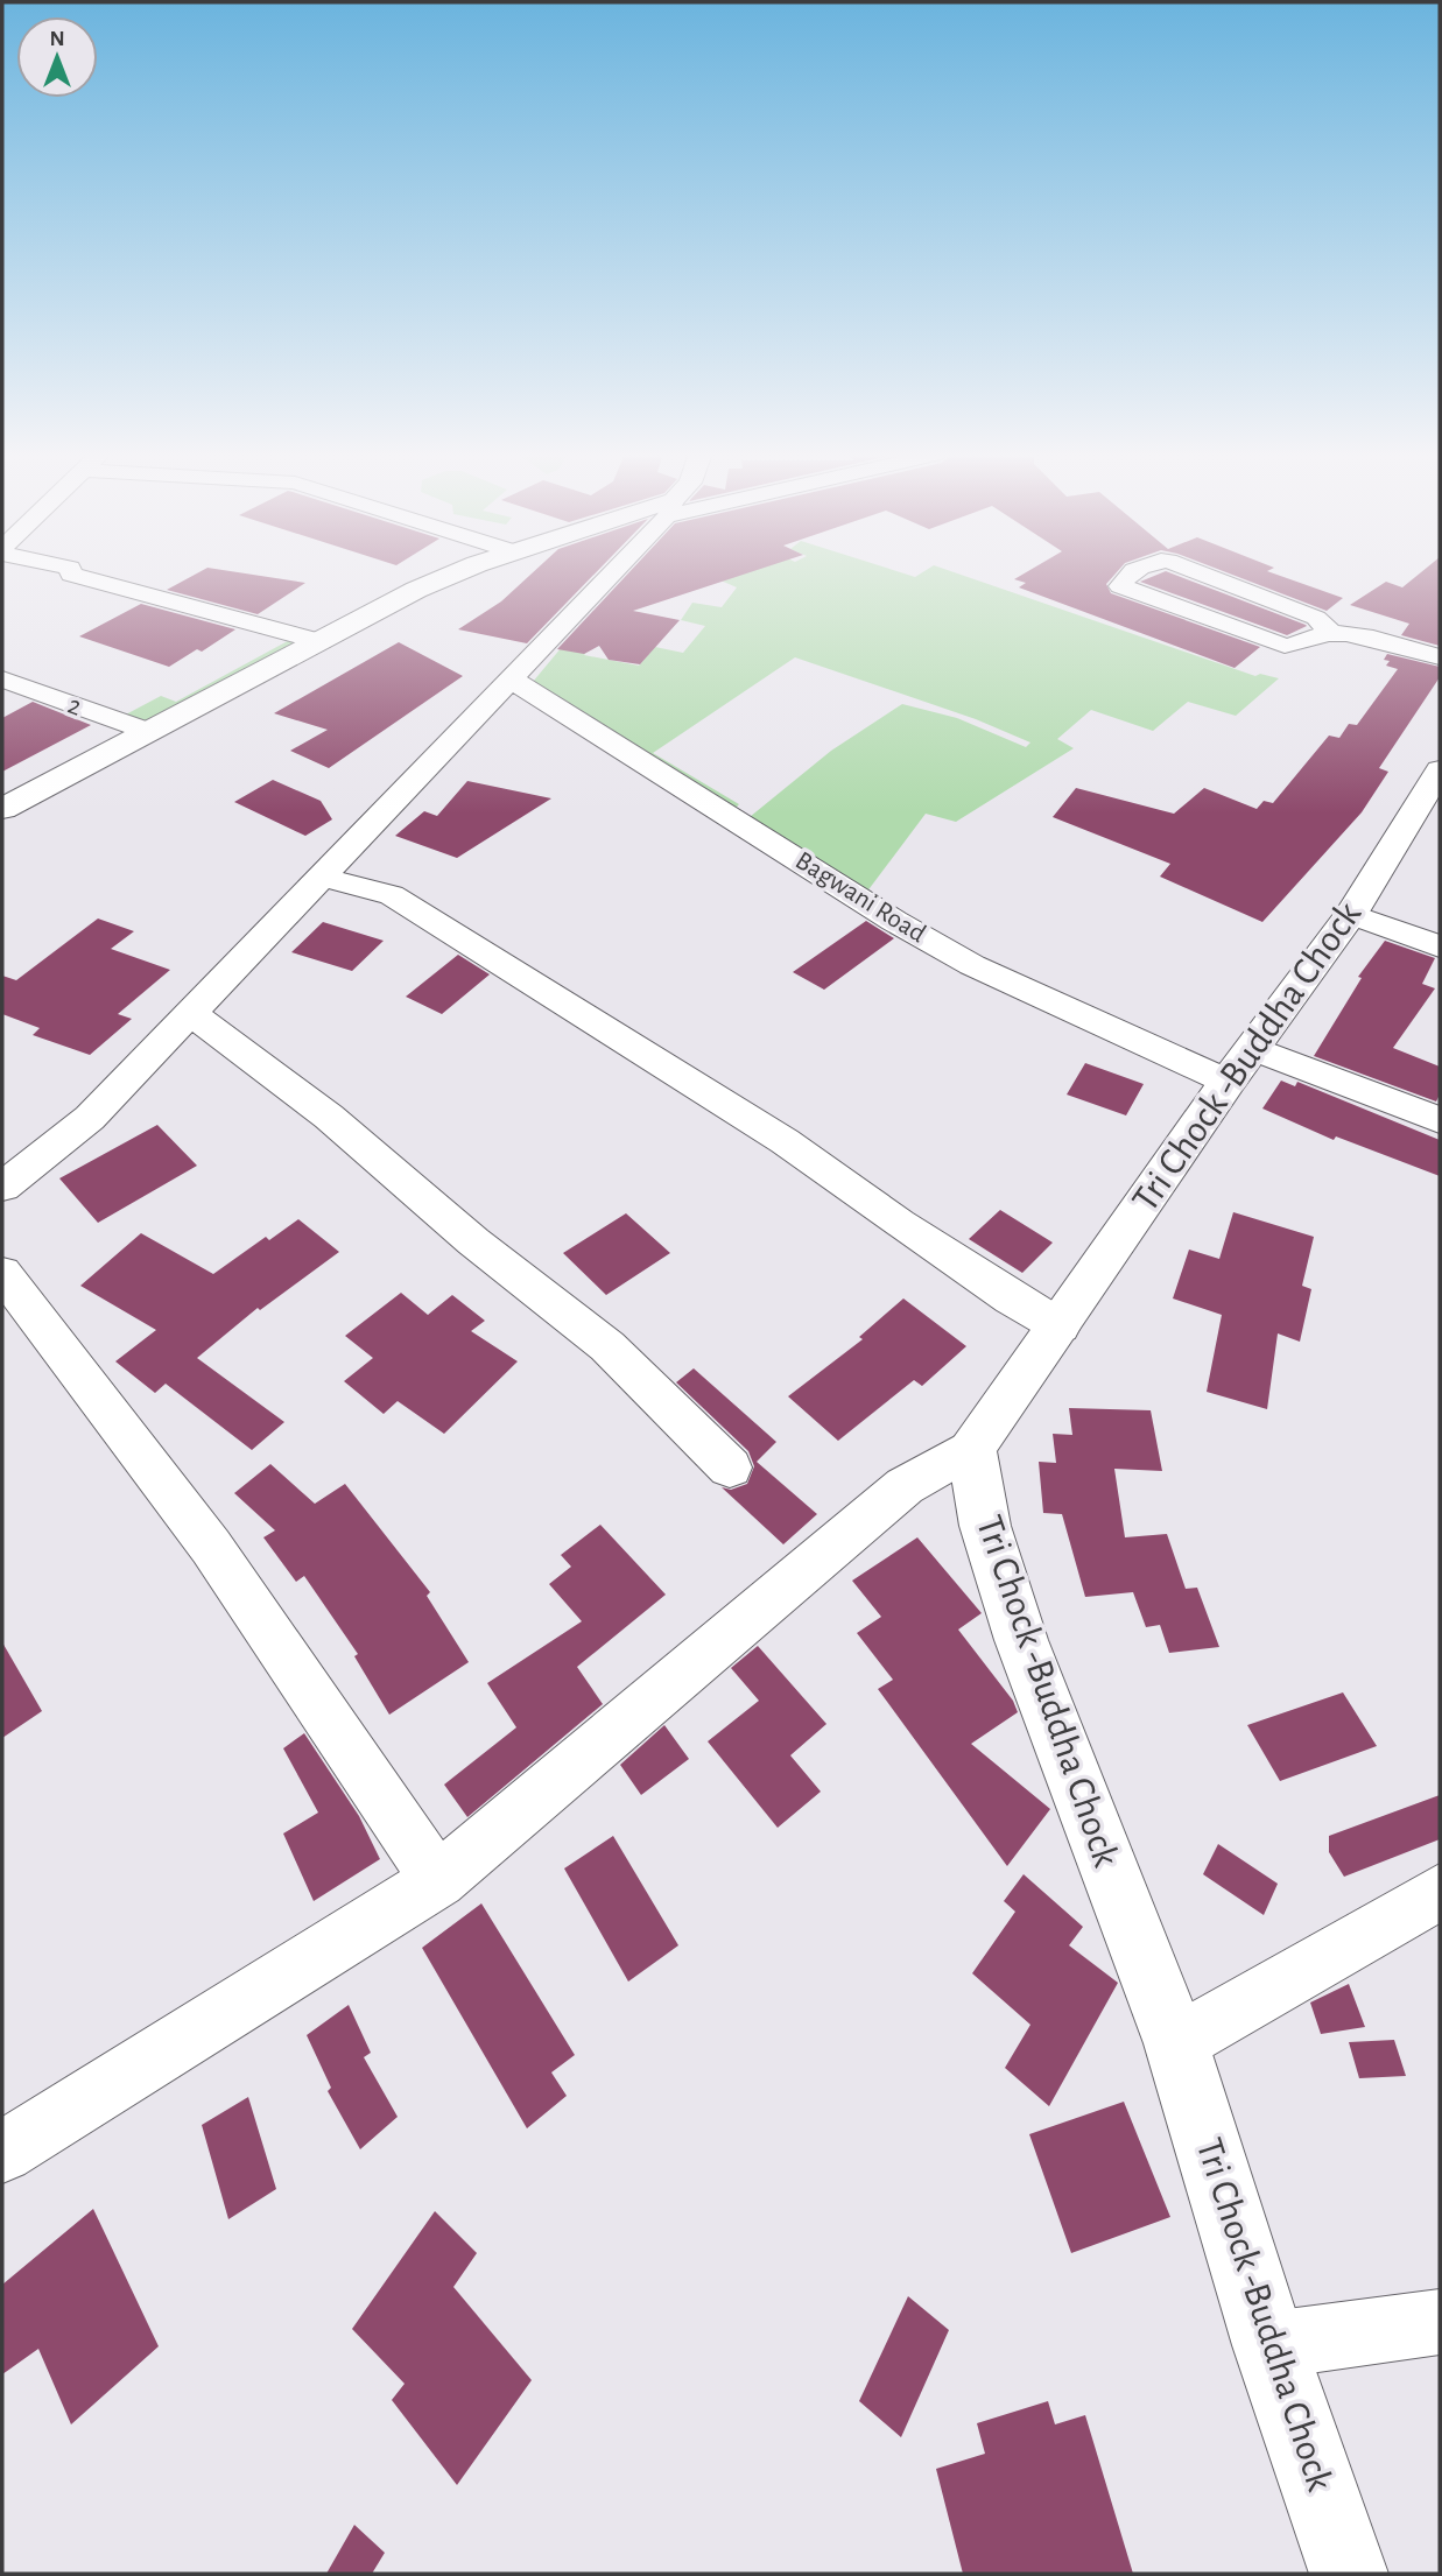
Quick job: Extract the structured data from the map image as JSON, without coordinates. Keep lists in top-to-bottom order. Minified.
{"streets":{"street":["2","Bagwani Road","Tri Chock -Buddha Chock"]},"crossings":[["Bagwani Road","Tri Chock -Buddha Chock"]],"north":"top"}
